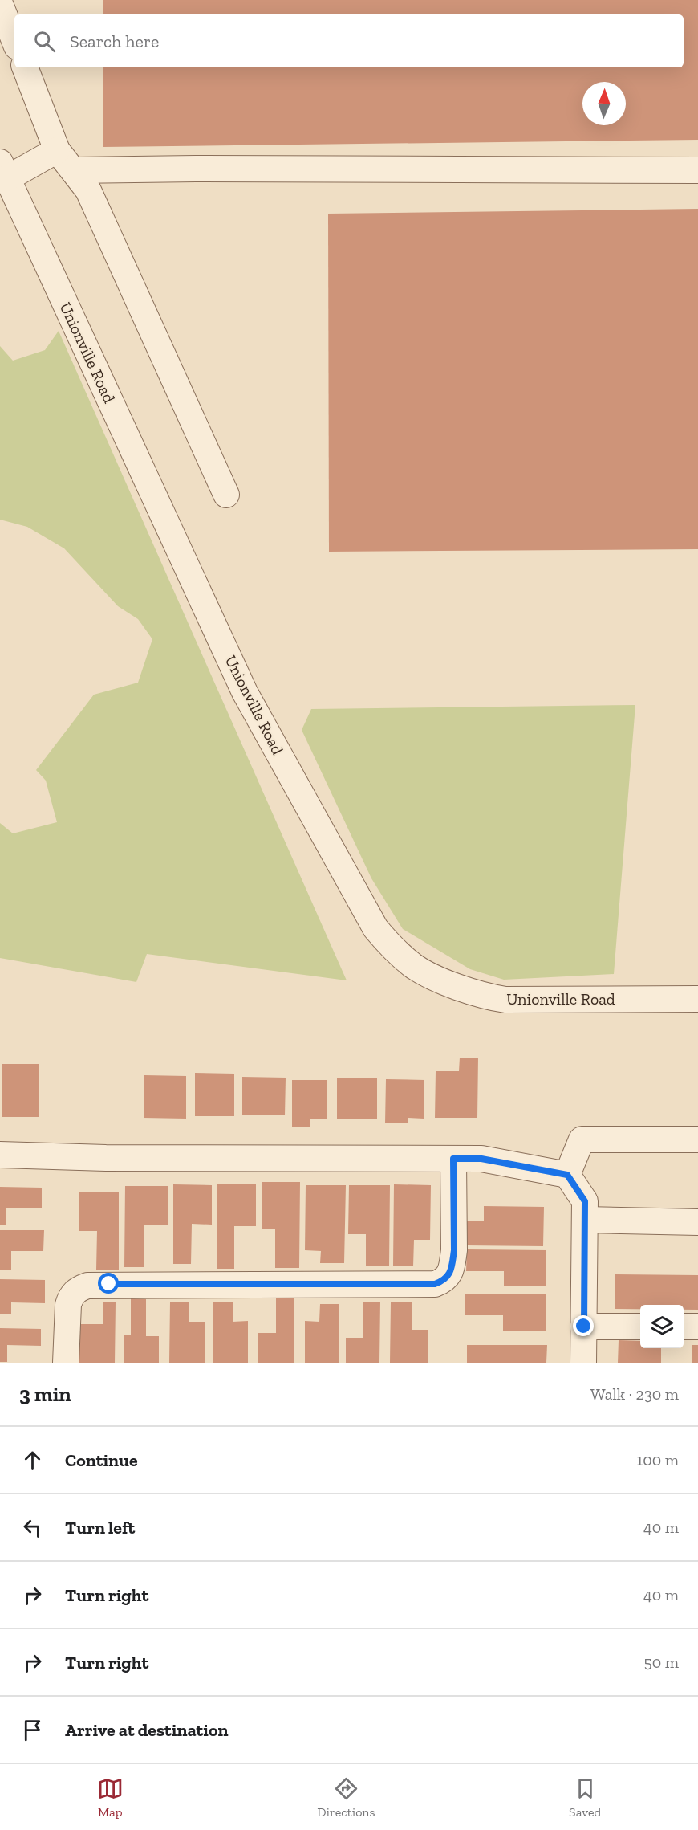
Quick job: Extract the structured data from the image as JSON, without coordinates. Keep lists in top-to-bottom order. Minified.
{"streets":{"street":["Unionville Road"]},"north":"top","page":{"search":"Search here","heading":["3 min","Walk · 230 m"],"list":[["Continue","100 m"],["Turn left","40 m"],["Turn right","40 m"],["Turn right","50 m"],"Arrive at destination"],"nav":["Map","Directions","Saved"]}}
